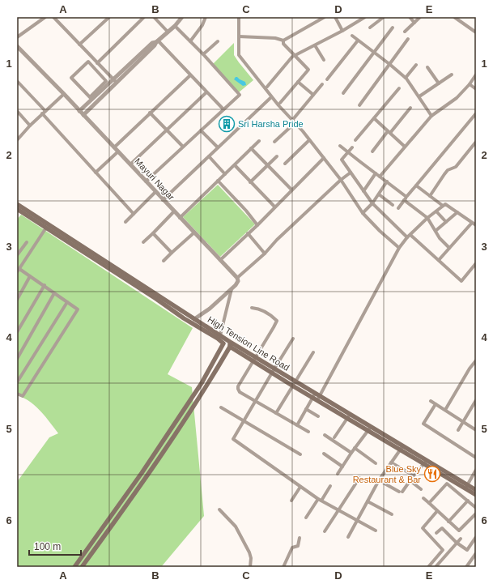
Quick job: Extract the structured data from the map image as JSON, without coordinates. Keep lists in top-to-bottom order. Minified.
{"streets":{"main road":["High Tension Line Road"],"street":["Mayuri Nagar"]},"places":{"building":["Sri Harsha Pride"],"restaurant":["Blue Sky Restaurant & Bar"]},"scale_bar":"100 m","grid":{"columns":["A","B","C","D","E"],"rows":["1","2","3","4","5","6"]}}
